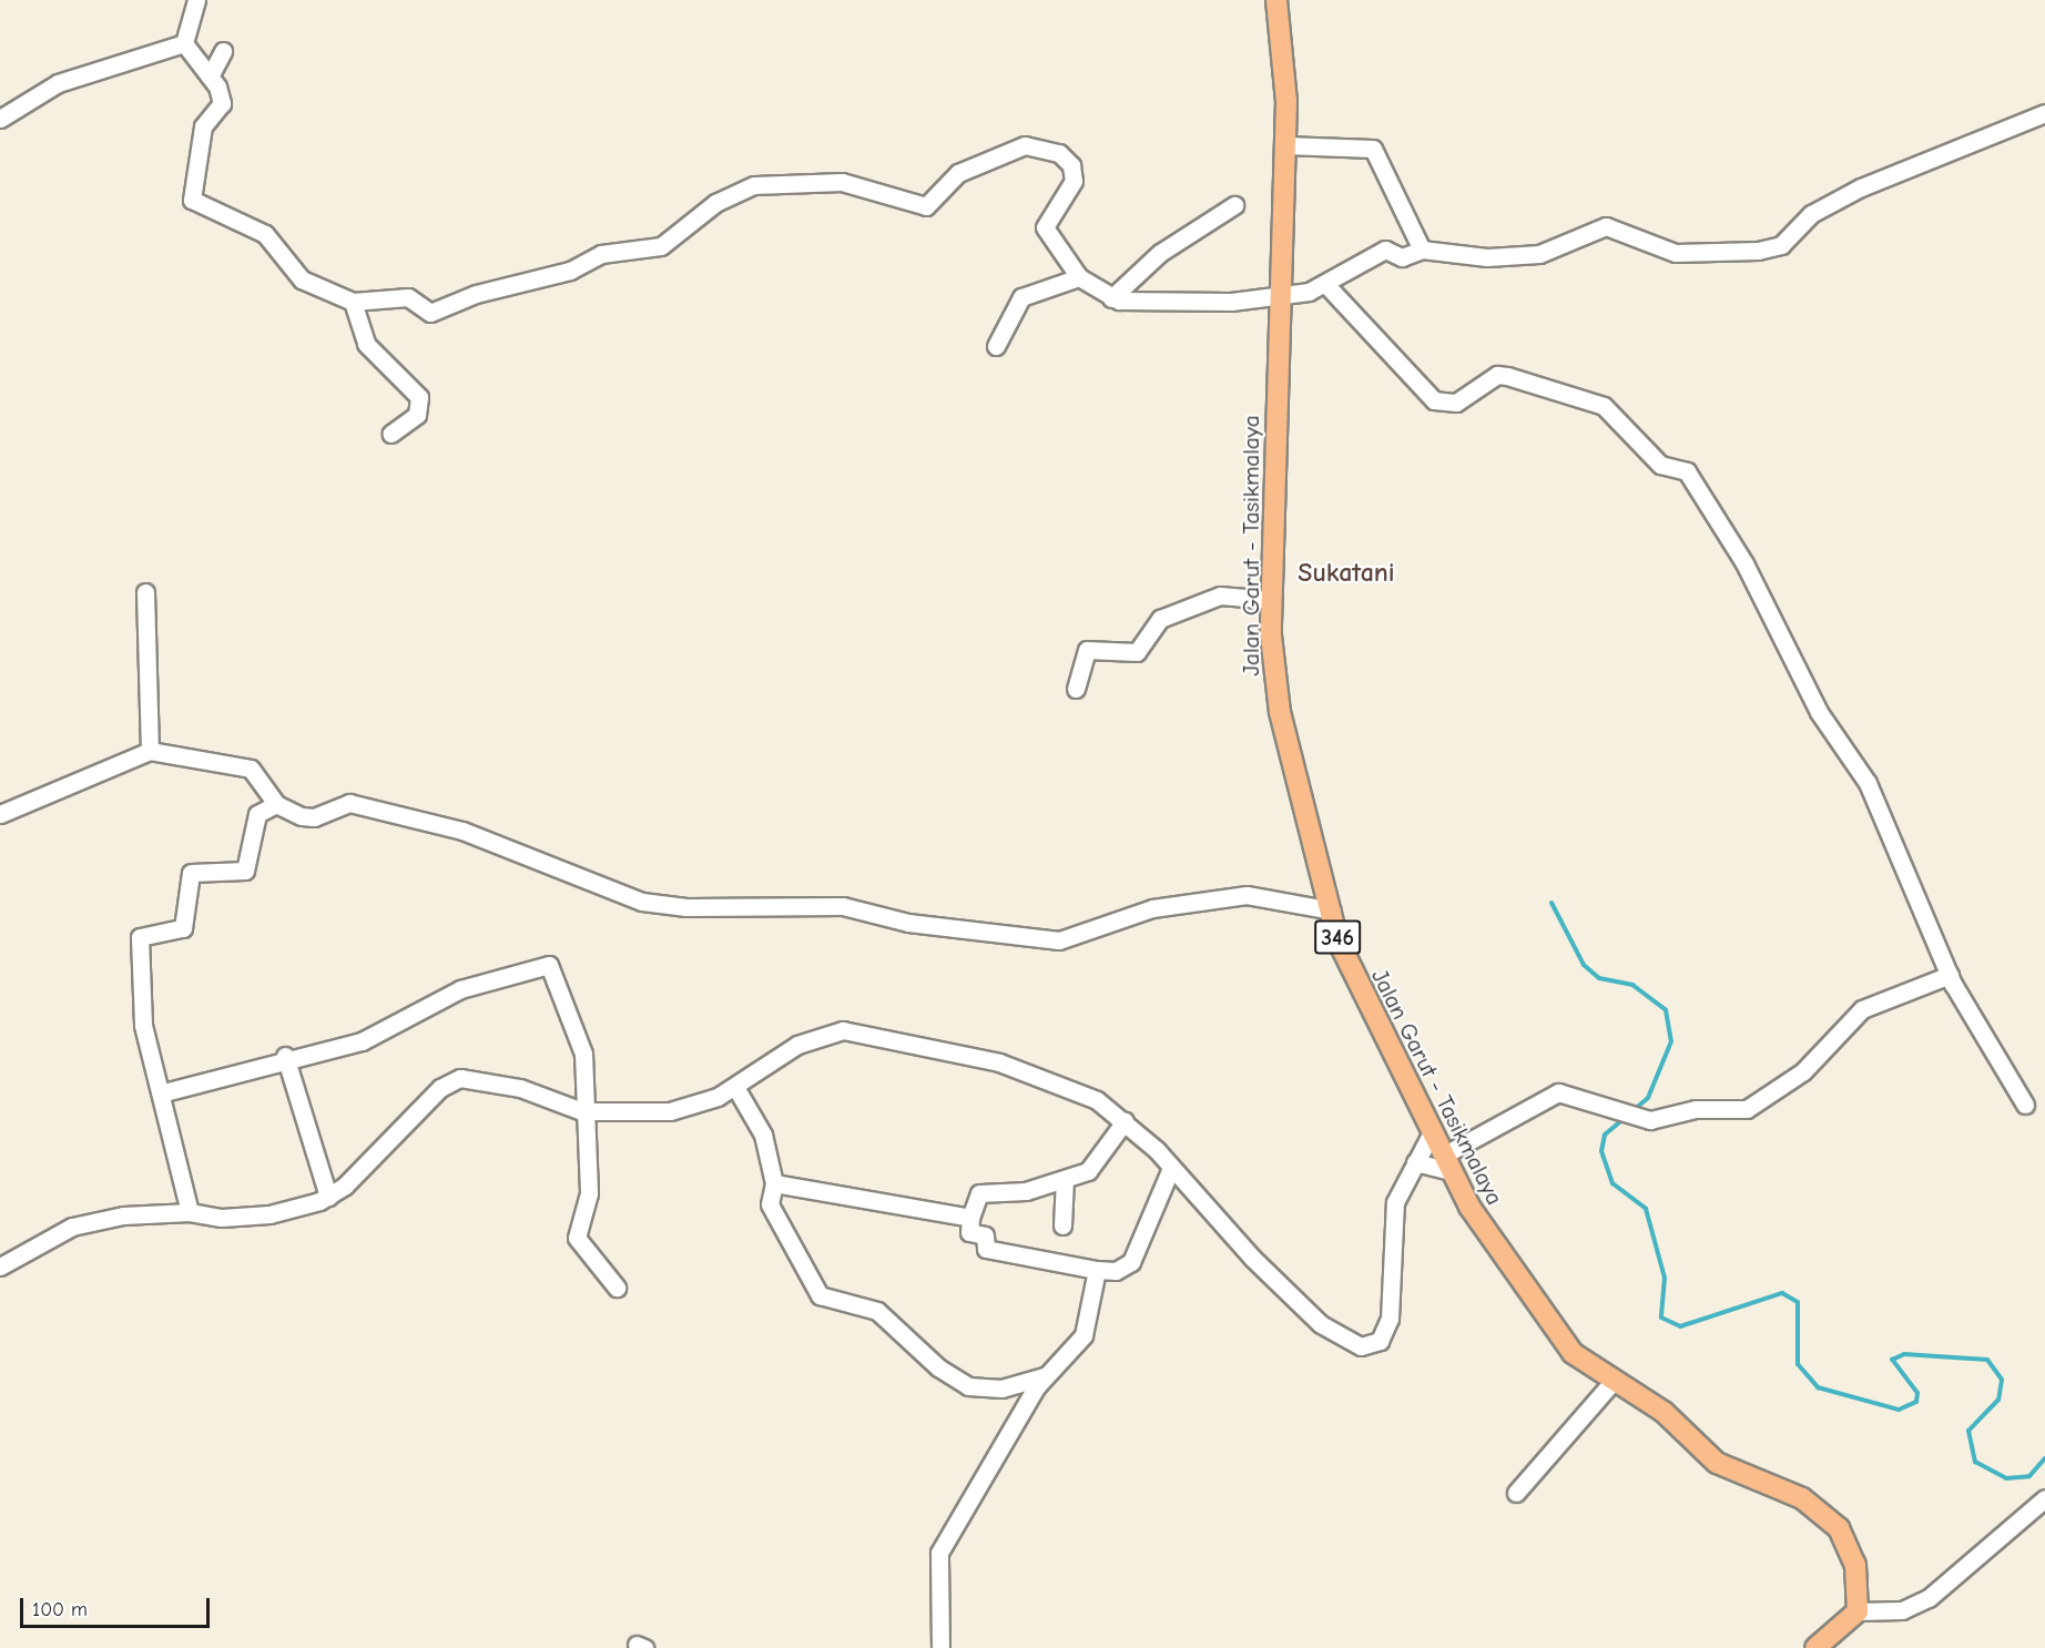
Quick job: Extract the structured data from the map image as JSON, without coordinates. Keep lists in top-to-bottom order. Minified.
{"streets":{"main road":["Jalan Garut - Tasikmalaya","346"]},"districts":["Sukatani"],"scale_bar":"100 m"}
